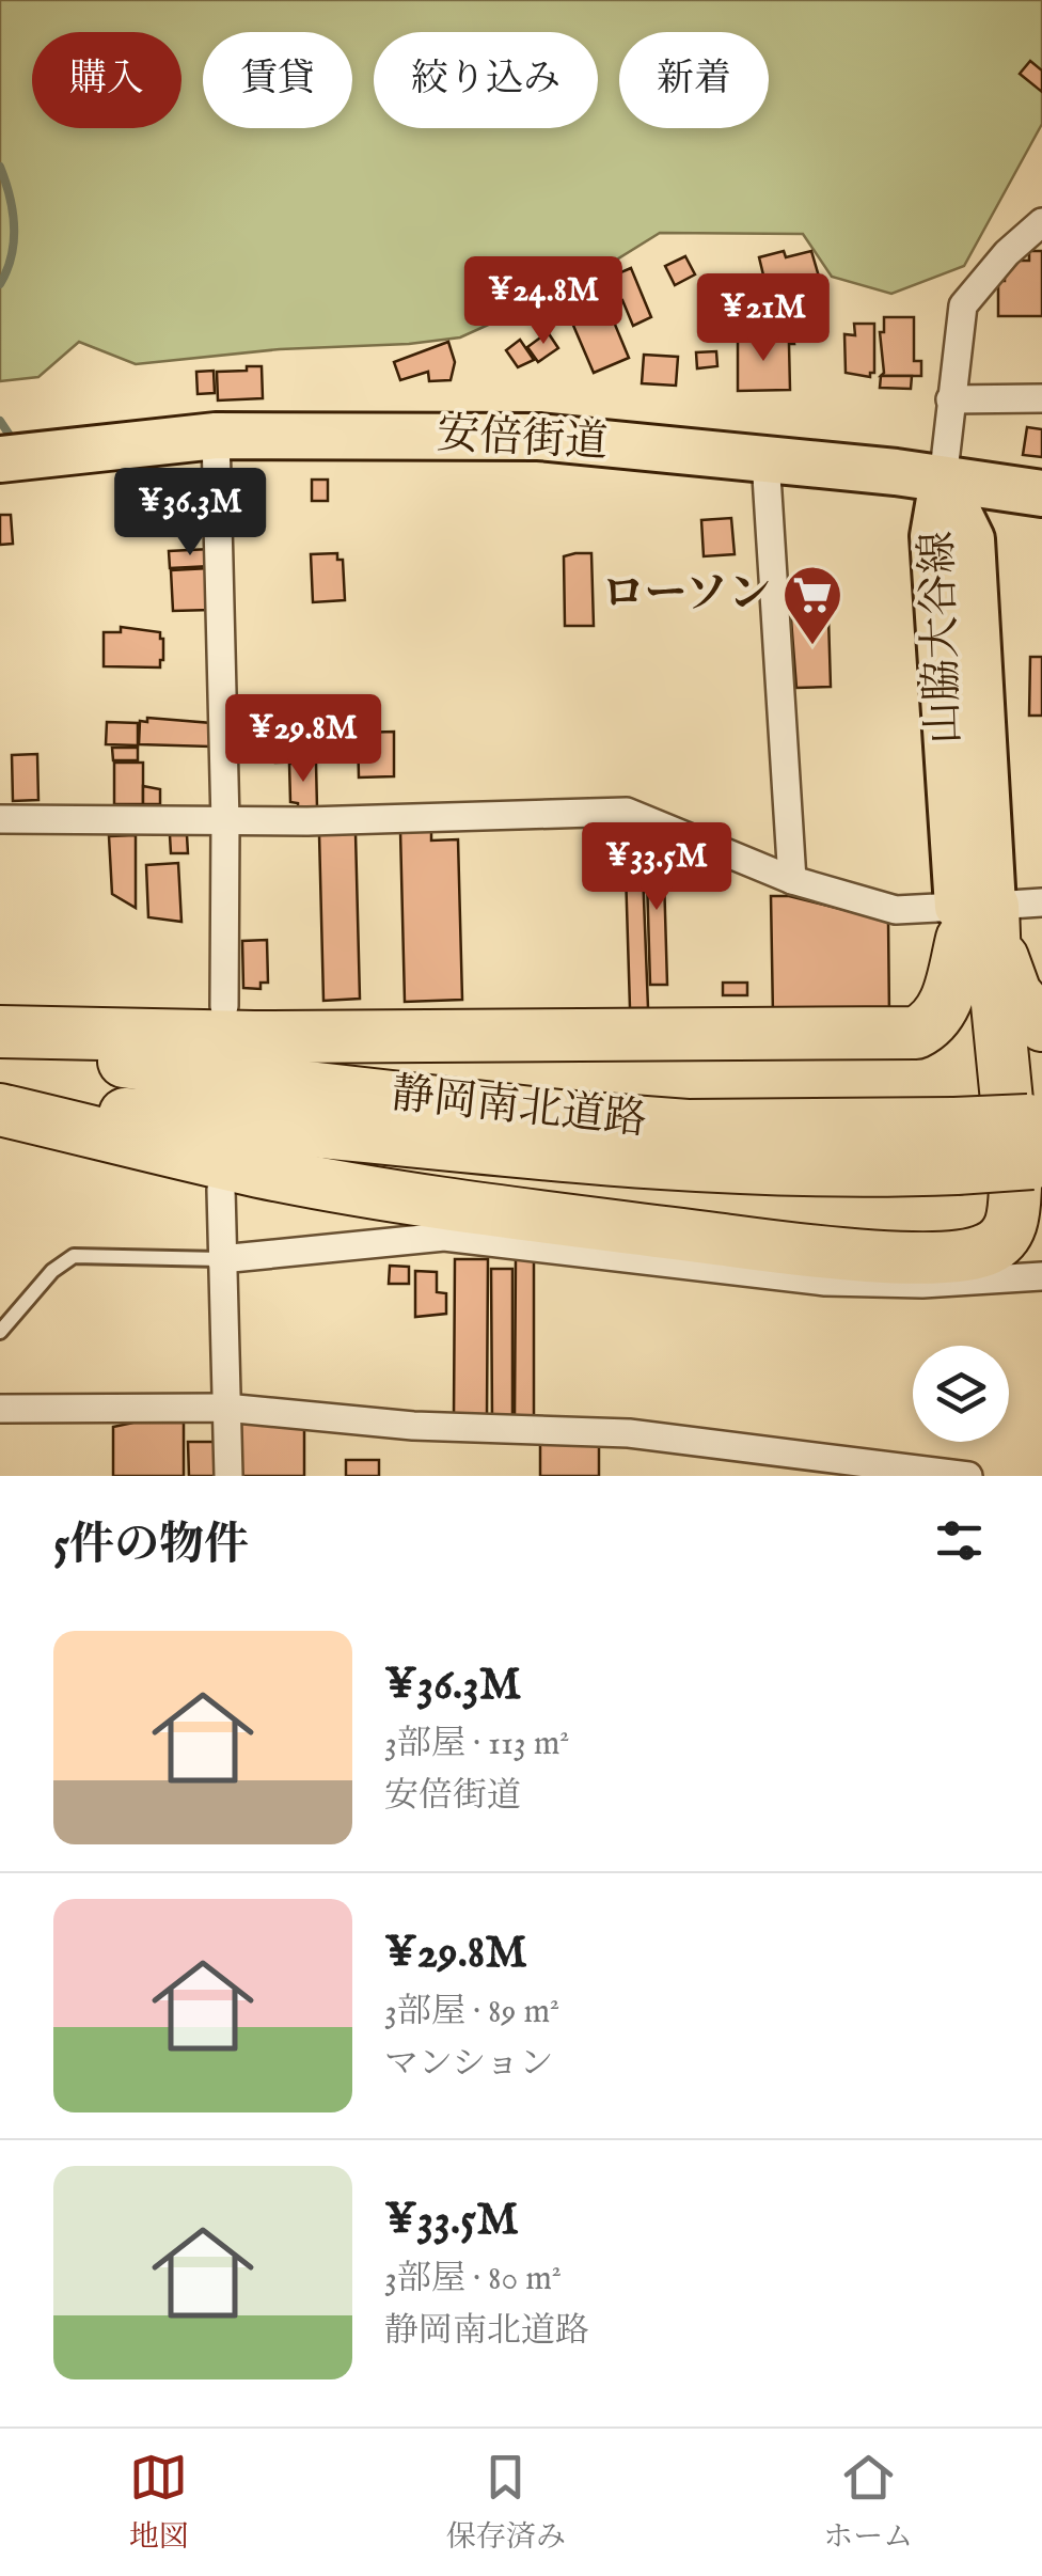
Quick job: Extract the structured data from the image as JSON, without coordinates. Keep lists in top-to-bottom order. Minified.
{"streets":{"highway":["静岡南北道路"],"main road":["安倍街道","山脇大谷線"]},"crossings":[["安倍街道","山脇大谷線"]],"places":{"supermarket":["ローソン"]},"page":{"chip":["購入","賃貸","絞り込み","新着"],"price":["¥24.8M","¥21M","¥36.3M","¥29.8M","¥33.5M"],"heading":"5件の物件","list":[{"name":"¥36.3M","note":"3部屋 · 113 m² · 安倍街道"},{"name":"¥29.8M","note":"3部屋 · 89 m² · マンション"},{"name":"¥33.5M","note":"3部屋 · 80 m² · 静岡南北道路"}],"tabs":["地図","保存済み","ホーム"]}}
